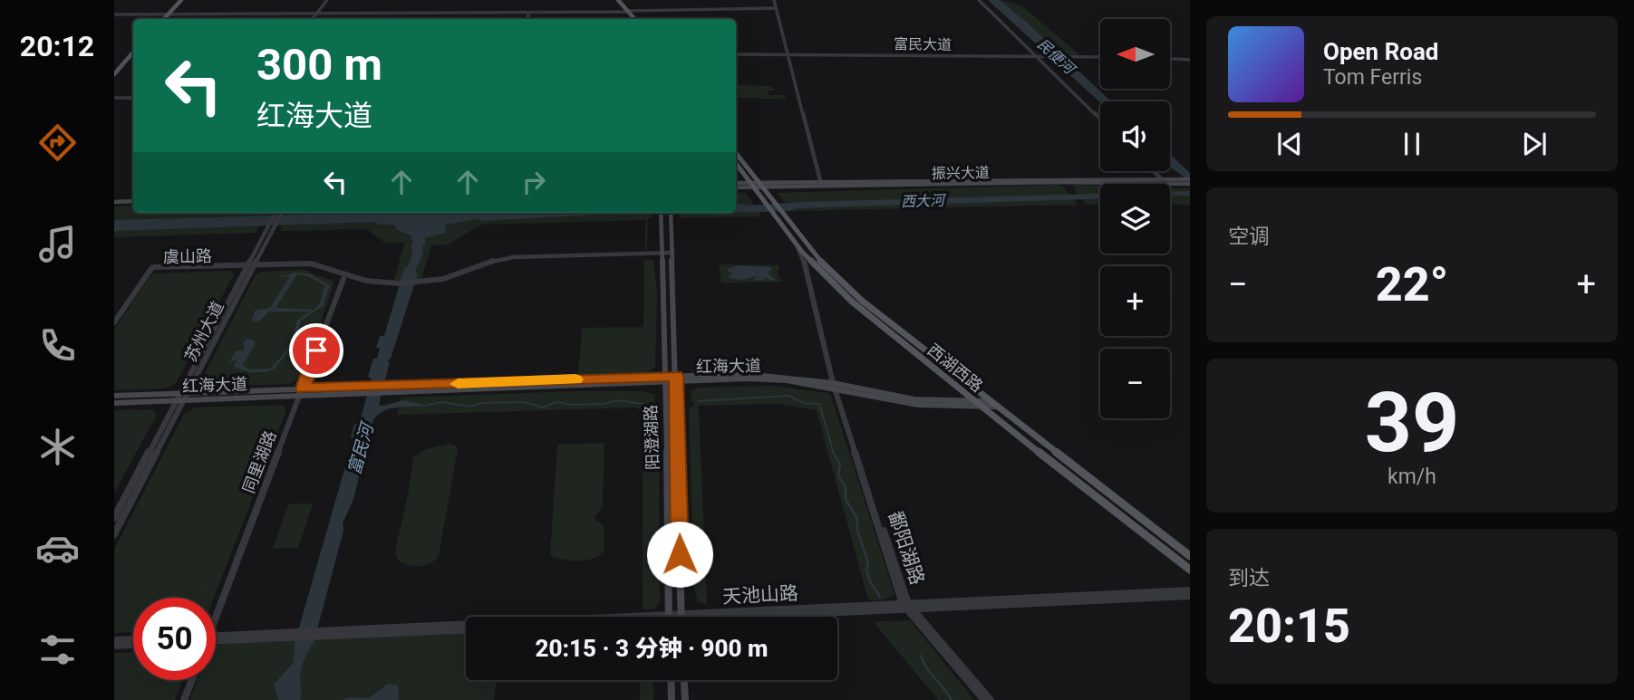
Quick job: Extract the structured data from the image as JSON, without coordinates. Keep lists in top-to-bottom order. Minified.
{"streets":{"main road":["振兴大道","红海大道","西湖西路","阳澄湖路"],"street":["富民大道","虞山路","苏州大道","同里湖路","鄱阳湖路","天池山路"]},"crossings":[["振兴大道","西湖西路"],["虞山路","苏州大道"],["虞山路","阳澄湖路"],["虞山路","同里湖路"],["苏州大道","红海大道"],["红海大道","西湖西路"],["红海大道","阳澄湖路"],["红海大道","同里湖路"],["红海大道","鄱阳湖路"],["西湖西路","鄱阳湖路"],["鄱阳湖路","天池山路"]],"water":["民便河","西大河","富民河"],"north":"left","page":{"tabs":"20:12","map_buttons":["+","−"],"turn":["300 m","红海大道"],"song":["Open Road","Tom Ferris"],"tile":["空调",["39","km/h"],["到达","20:15"]],"heat":["−","22°","+"],"limit":"50","trip":"20:15 · 3 分钟 · 900 m"}}
